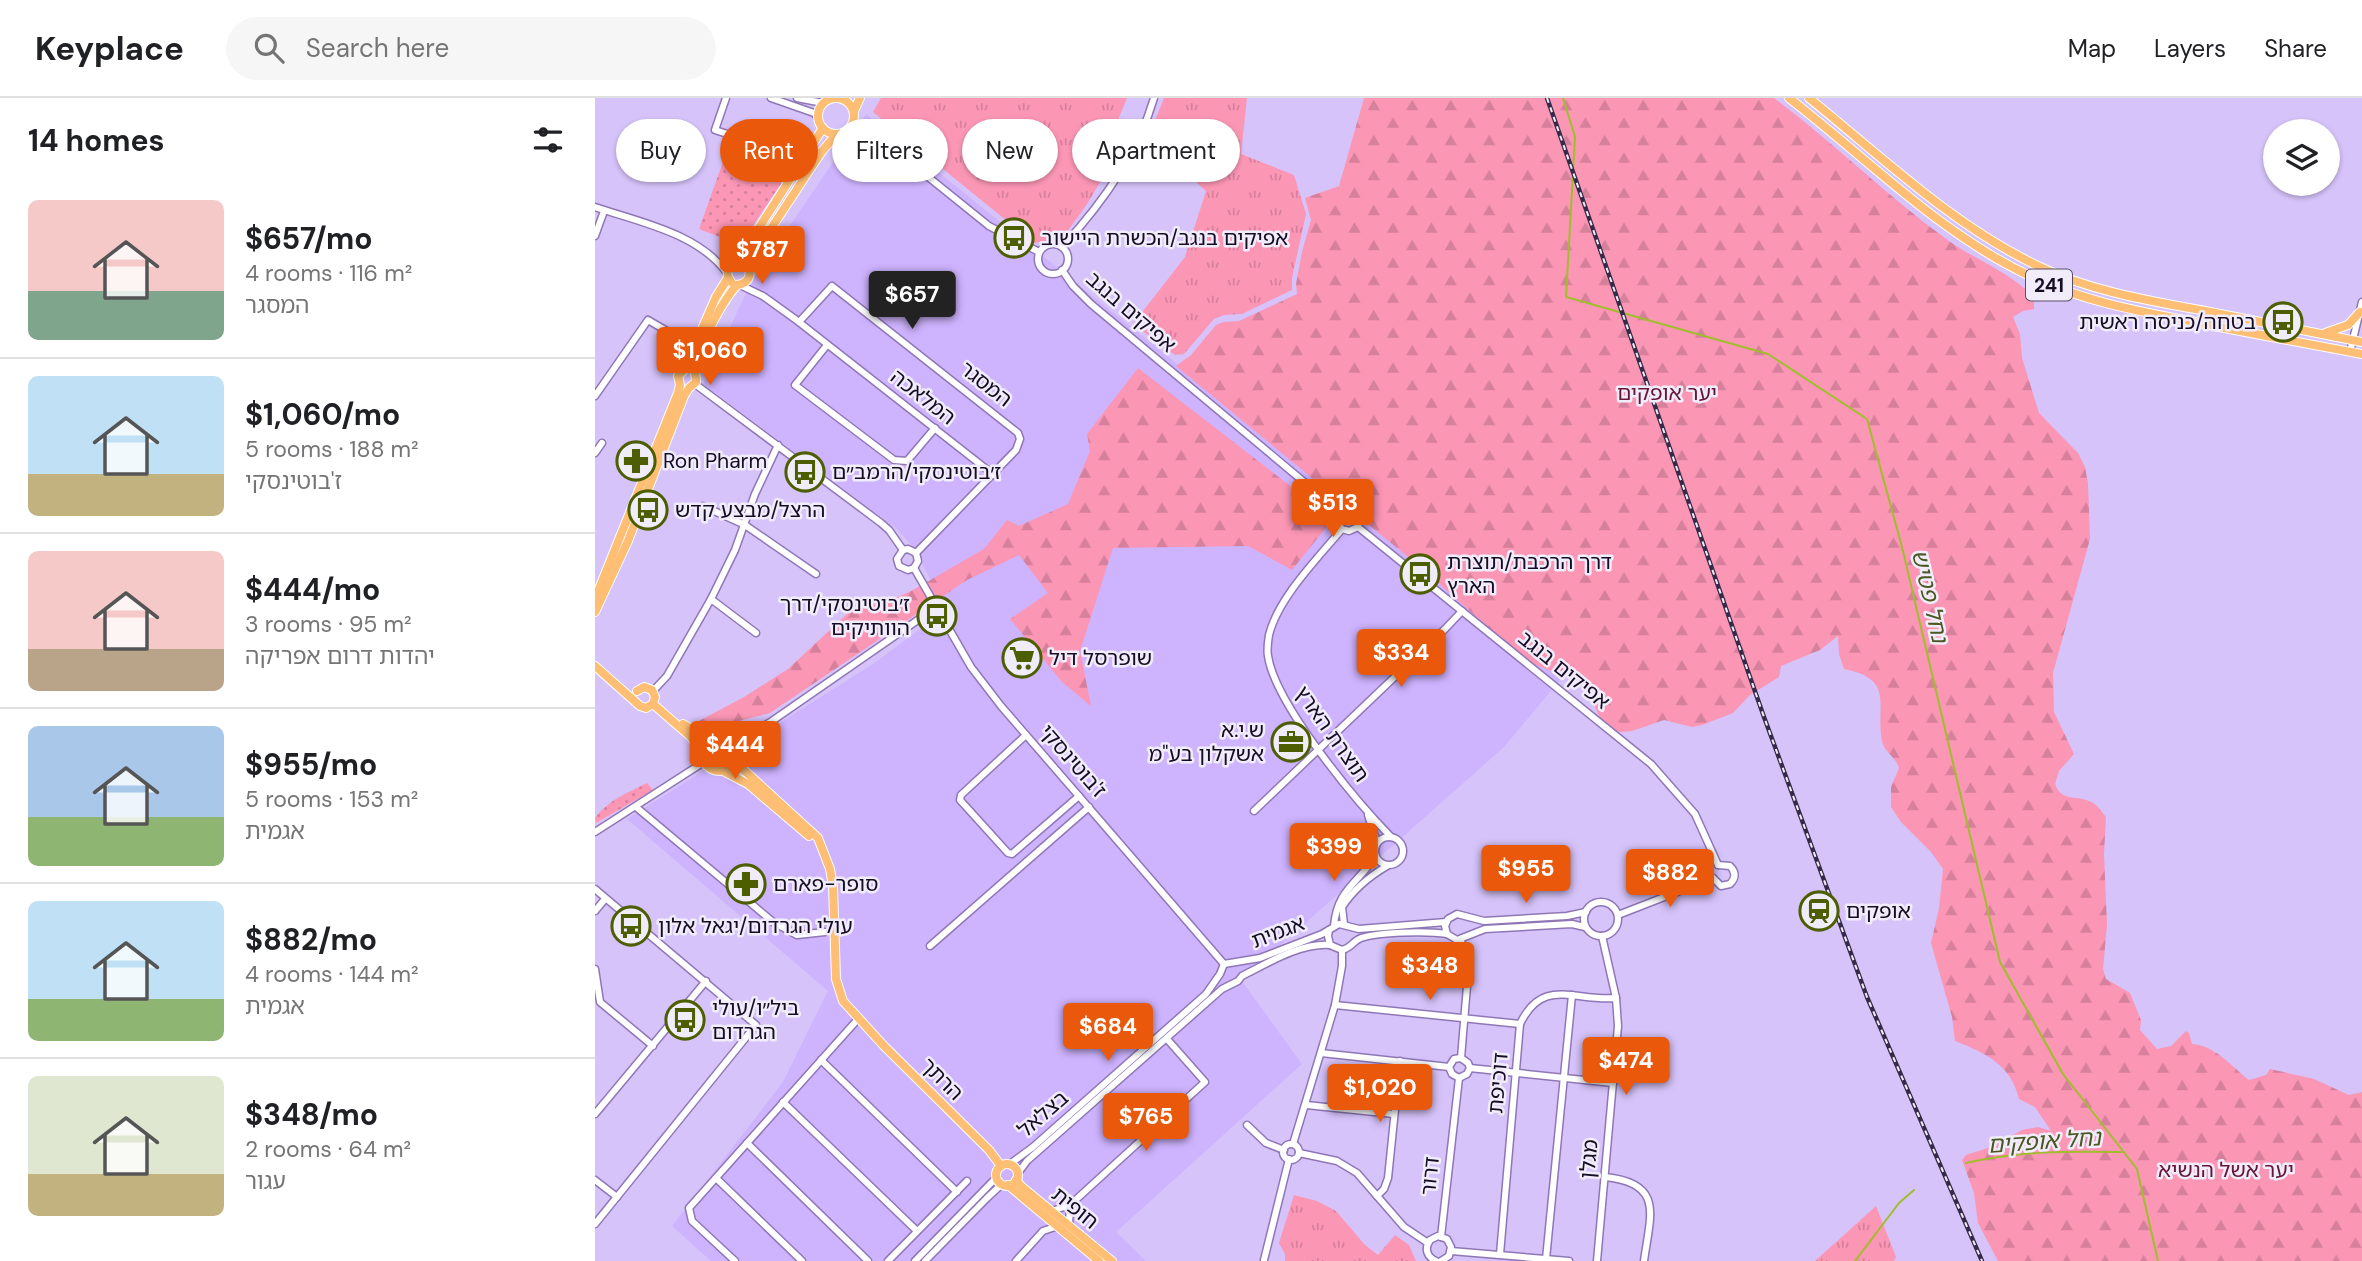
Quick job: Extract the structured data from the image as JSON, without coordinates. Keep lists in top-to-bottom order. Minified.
{"streets":{"main road":["241","הרתך","חופית"],"street":["אפיקים בנגב","המסגר","המלאכה","תוצרת הארץ","ז'בוטינסקי","אגמית","דוכיפת","בצלאל","מגלן","דרור"]},"crossings":[["אפיקים בנגב","תוצרת הארץ"],["המסגר","המלאכה"],["ז'בוטינסקי","אגמית"],["ז'בוטינסקי","בצלאל"],["אגמית","בצלאל"],["הרתך","בצלאל"],["הרתך","חופית"],["דוכיפת","מגלן"],["בצלאל","חופית"]],"water":["נחל פטיש","נחל אופקים"],"parks":["יער אופקים","יער אשל הנשיא"],"places":{"bus stop":["אפיקים בנגב/הכשרת היישוב","בטחה/כניסה ראשית","ז׳בוטינסקי/הרמב״ם","הרצל/מבצע קדש","דרך הרכבת/תוצרת הארץ","ז׳בוטינסקי/דרך הוותיקים","עולי הגרדום/יגאל אלון","ביל״ו/עולי הגרדום"],"pharmacy":["Ron Pharm","סופר-פארם"],"supermarket":["שופרסל דיל"],"office":["ש.י.א אשקלון בע\"מ"],"station":["אופקים"]},"page":{"header":"Keyplace","search":"Search here","nav":["Map","Layers","Share"],"heading":"14 homes","chip":["Buy","Rent","Filters","New","Apartment"],"list":[{"name":"$657/mo","note":"4 rooms · 116 m² · המסגר"},{"name":"$1,060/mo","note":"5 rooms · 188 m² · ז'בוטינסקי"},{"name":"$444/mo","note":"3 rooms · 95 m² · יהדות דרום אפריקה"},{"name":"$955/mo","note":"5 rooms · 153 m² · אגמית"},{"name":"$882/mo","note":"4 rooms · 144 m² · אגמית"},{"name":"$348/mo","note":"2 rooms · 64 m² · עגור"}],"price":["$787","$657","$1,060","$513","$334","$444","$399","$955","$882","$348","$684","$474","$1,020","$765"]}}
